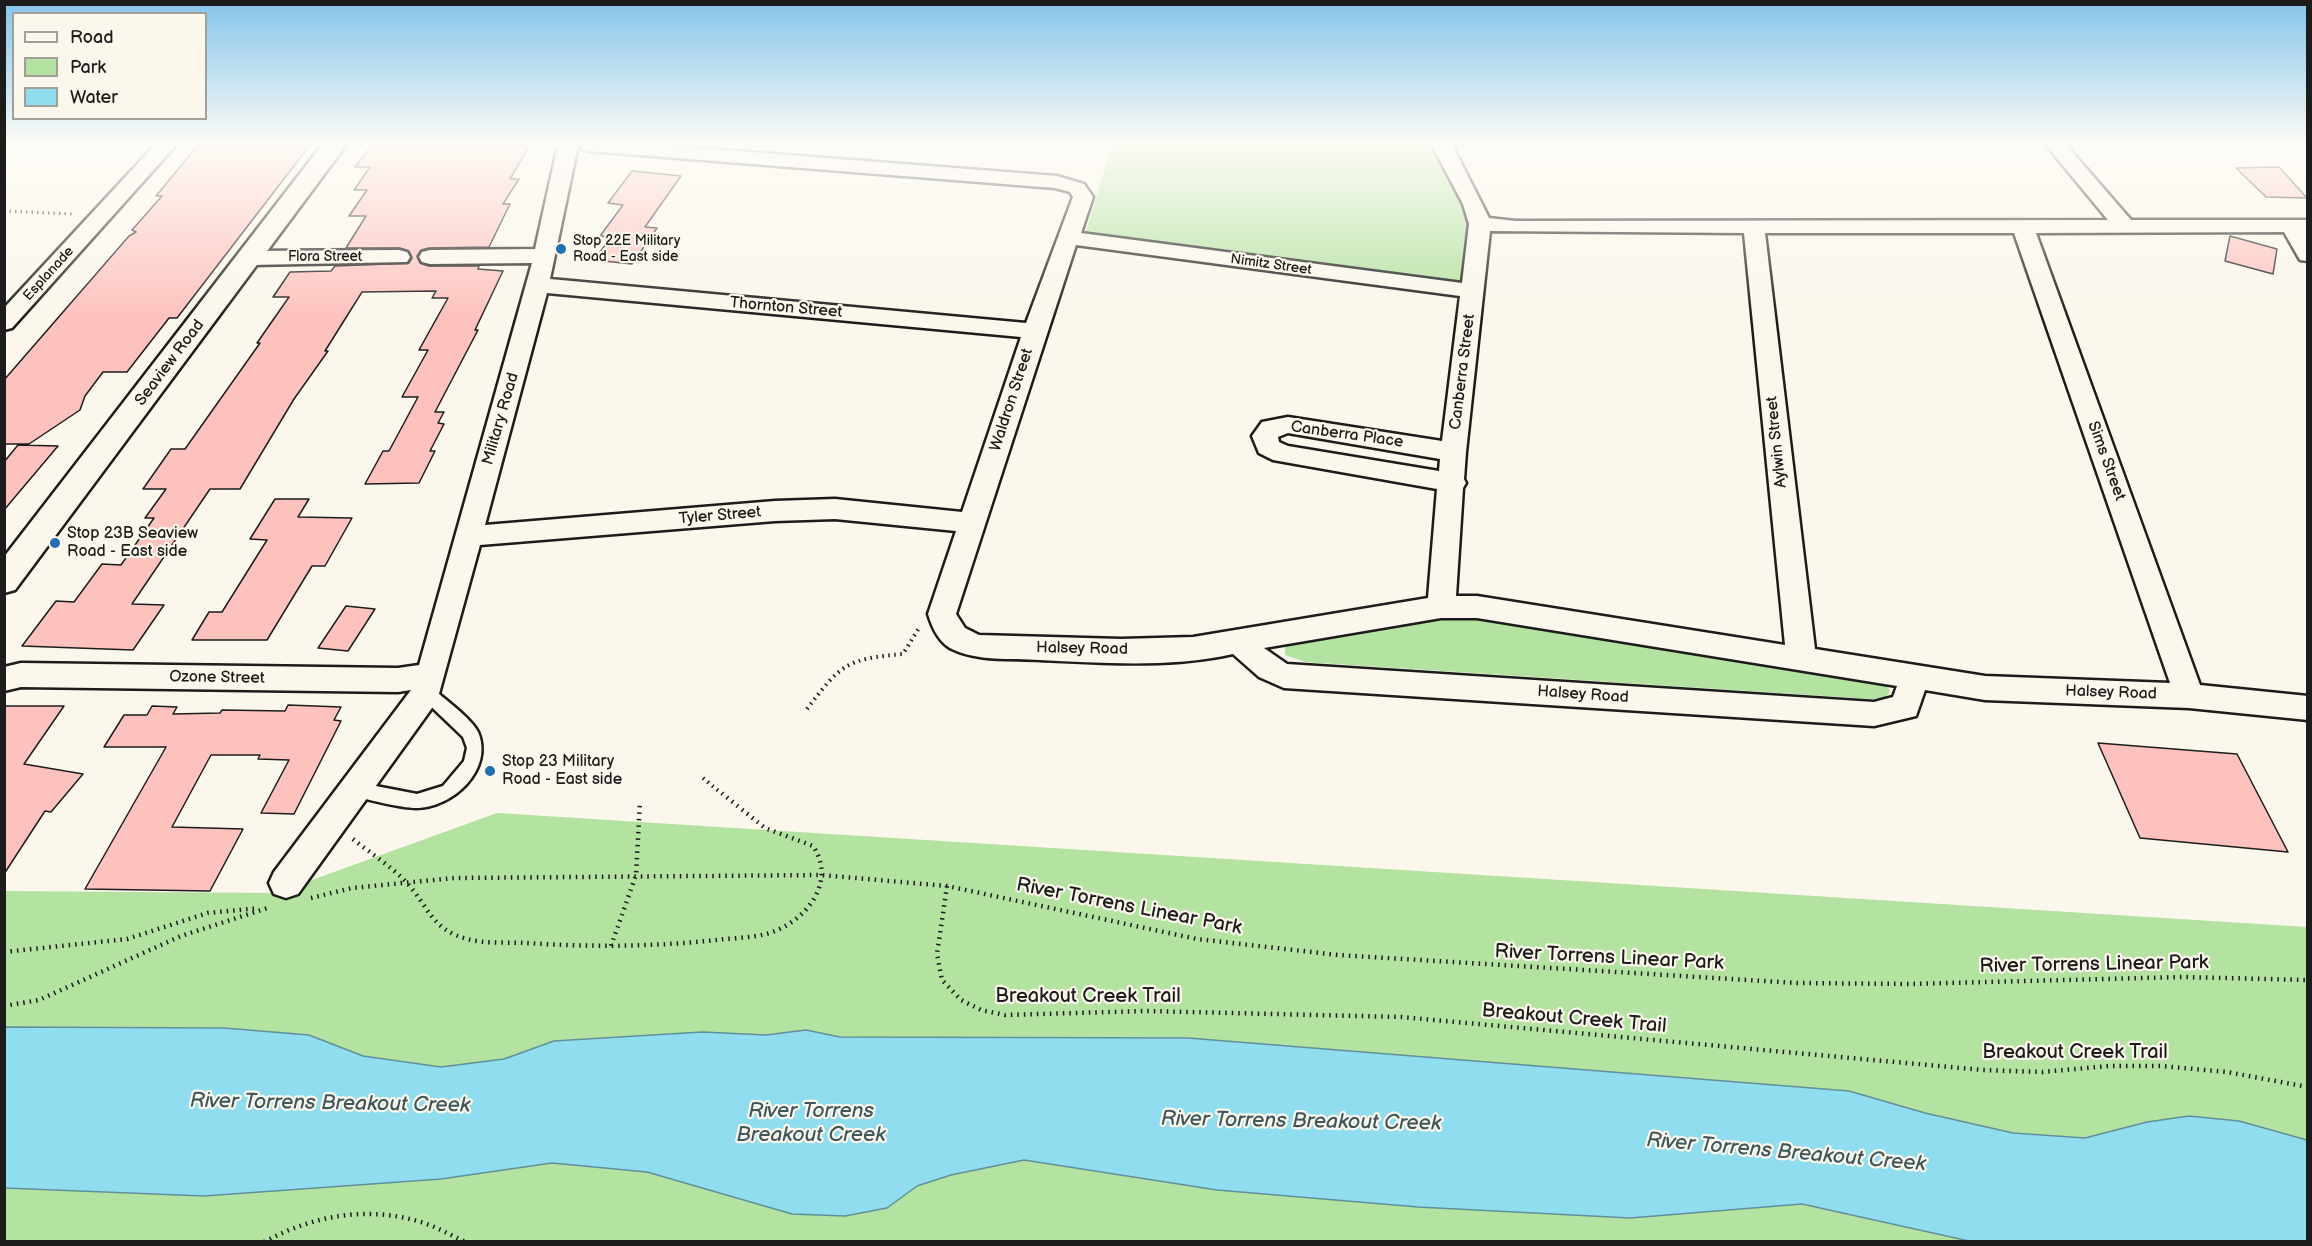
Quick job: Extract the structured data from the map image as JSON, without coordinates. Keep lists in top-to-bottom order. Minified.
{"streets":{"main road":["Seaview Road"],"street":["Flora Street","Nimitz Street","Esplanade","Thornton Street","Canberra Street","Waldron Street","Military Road","Canberra Place","Aylwin Street","Sims Street","Tyler Street","Halsey Road","Ozone Street"],"path":["River Torrens Linear Park","Breakout Creek Trail"]},"crossings":[["Flora Street","Seaview Road"],["Nimitz Street","Canberra Street"],["Nimitz Street","Waldron Street"],["Thornton Street","Waldron Street"],["Thornton Street","Military Road"],["Canberra Street","Canberra Place"],["Canberra Street","Halsey Road"],["Waldron Street","Tyler Street"],["Waldron Street","Halsey Road"],["Military Road","Tyler Street"],["Military Road","Ozone Street"],["Military Road","River Torrens Linear Park"],["Aylwin Street","Halsey Road"],["Sims Street","Halsey Road"],["River Torrens Linear Park","Breakout Creek Trail"]],"water":["River Torrens Breakout Creek"],"places":["Stop 22E Military Road - East side","Stop 23B Seaview Road - East side","Stop 23 Military Road - East side"],"legend":["Road","Park","Water"]}
